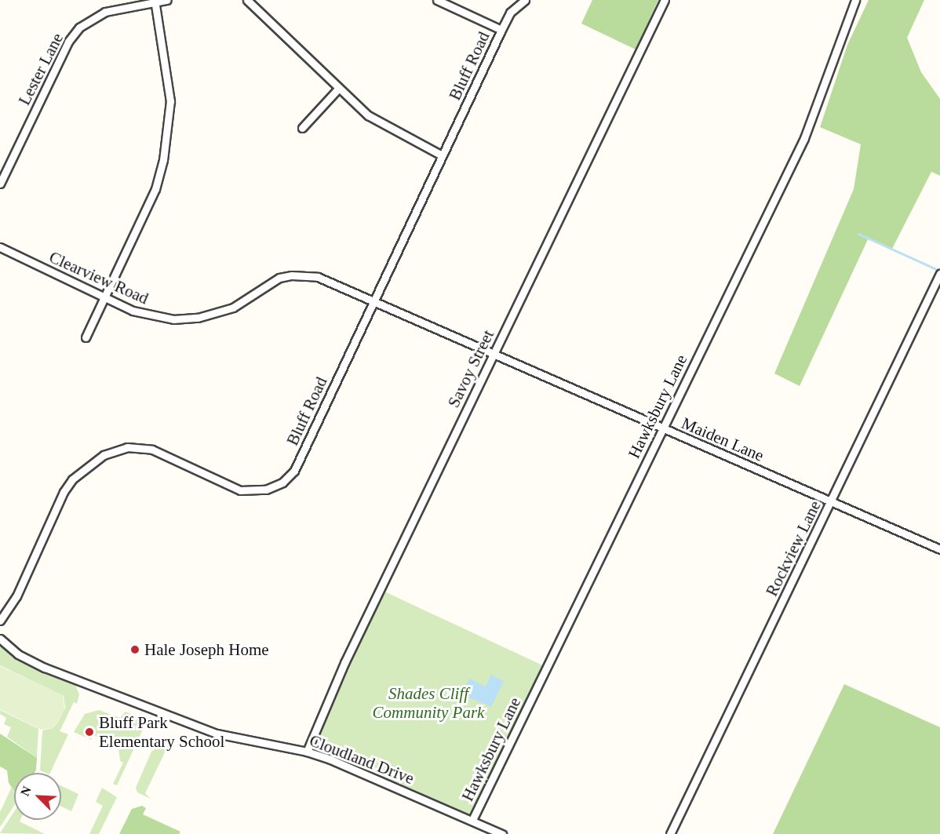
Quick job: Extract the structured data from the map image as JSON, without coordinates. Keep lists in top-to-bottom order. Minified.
{"streets":{"street":["Bluff Road","Lester Lane","Clearview Road","Savoy Street","Hawksbury Lane","Maiden Lane","Rockview Lane","Cloudland Drive"]},"crossings":[["Bluff Road","Clearview Road"],["Clearview Road","Savoy Street"],["Clearview Road","Maiden Lane"],["Savoy Street","Maiden Lane"],["Savoy Street","Cloudland Drive"],["Hawksbury Lane","Maiden Lane"],["Hawksbury Lane","Cloudland Drive"],["Maiden Lane","Rockview Lane"]],"parks":["Shades Cliff Community Park"],"places":["Hale Joseph Home","Bluff Park Elementary School"],"north":"top left"}
